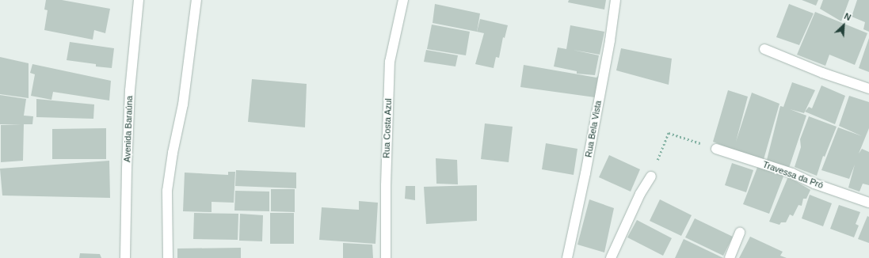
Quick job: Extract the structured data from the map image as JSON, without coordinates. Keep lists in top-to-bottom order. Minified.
{"streets":{"street":["Rua Costa Azul","Avenida Baraúna","Rua Bela Vista","Travessa da Pró"]},"north":"top right"}
